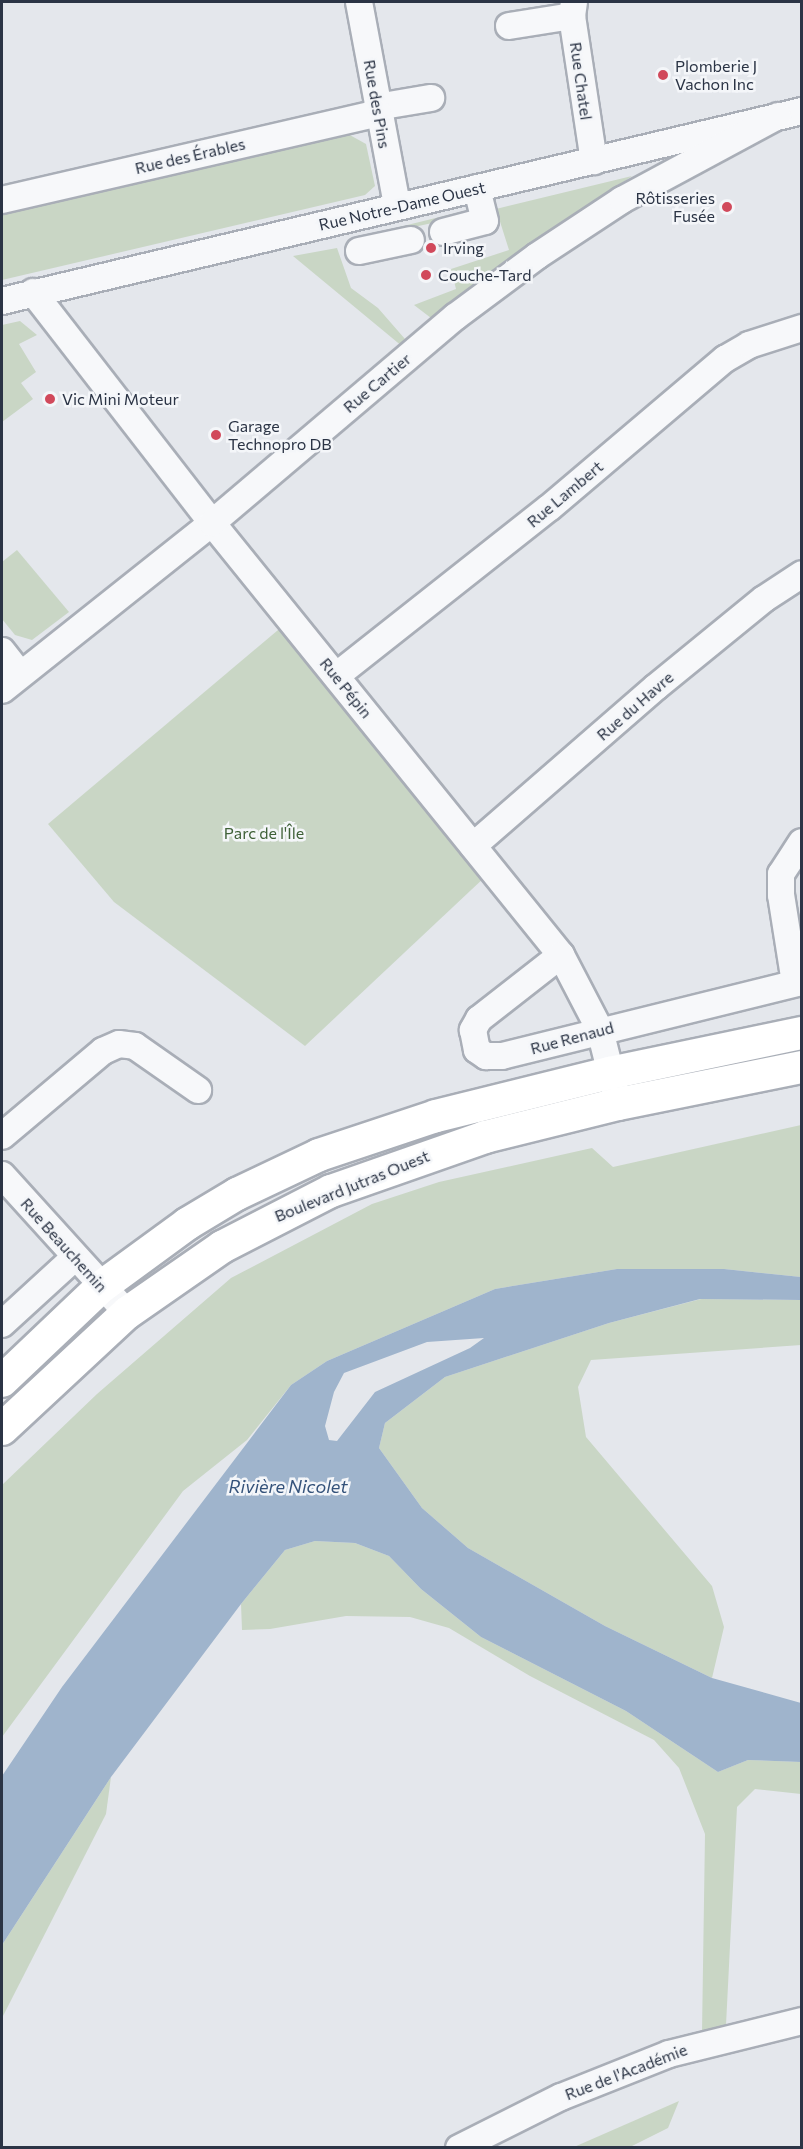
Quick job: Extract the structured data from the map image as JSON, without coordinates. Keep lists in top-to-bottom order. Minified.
{"streets":{"main road":["Boulevard Jutras Ouest"],"street":["Rue Chatel","Rue des Pins","Rue des Érables","Rue Notre-Dame Ouest","Rue Cartier","Rue Lambert","Rue Pépin","Rue du Havre","Rue Renaud","Rue Beauchemin","Rue de l'Académie"]},"crossings":[["Rue Chatel","Rue Notre-Dame Ouest"],["Rue des Pins","Rue des Érables"],["Rue des Pins","Rue Notre-Dame Ouest"],["Rue Notre-Dame Ouest","Rue Cartier"],["Rue Notre-Dame Ouest","Rue Pépin"],["Rue Cartier","Rue Pépin"],["Rue Lambert","Rue Pépin"],["Rue Pépin","Rue du Havre"],["Rue Pépin","Rue Renaud"],["Rue Pépin","Boulevard Jutras Ouest"],["Boulevard Jutras Ouest","Rue Beauchemin"]],"water":["Rivière Nicolet"],"parks":["Parc de l'Île"],"places":["Plomberie J Vachon Inc","Rôtisseries Fusée","Irving","Couche-Tard","Vic Mini Moteur","Garage Technopro DB"]}
